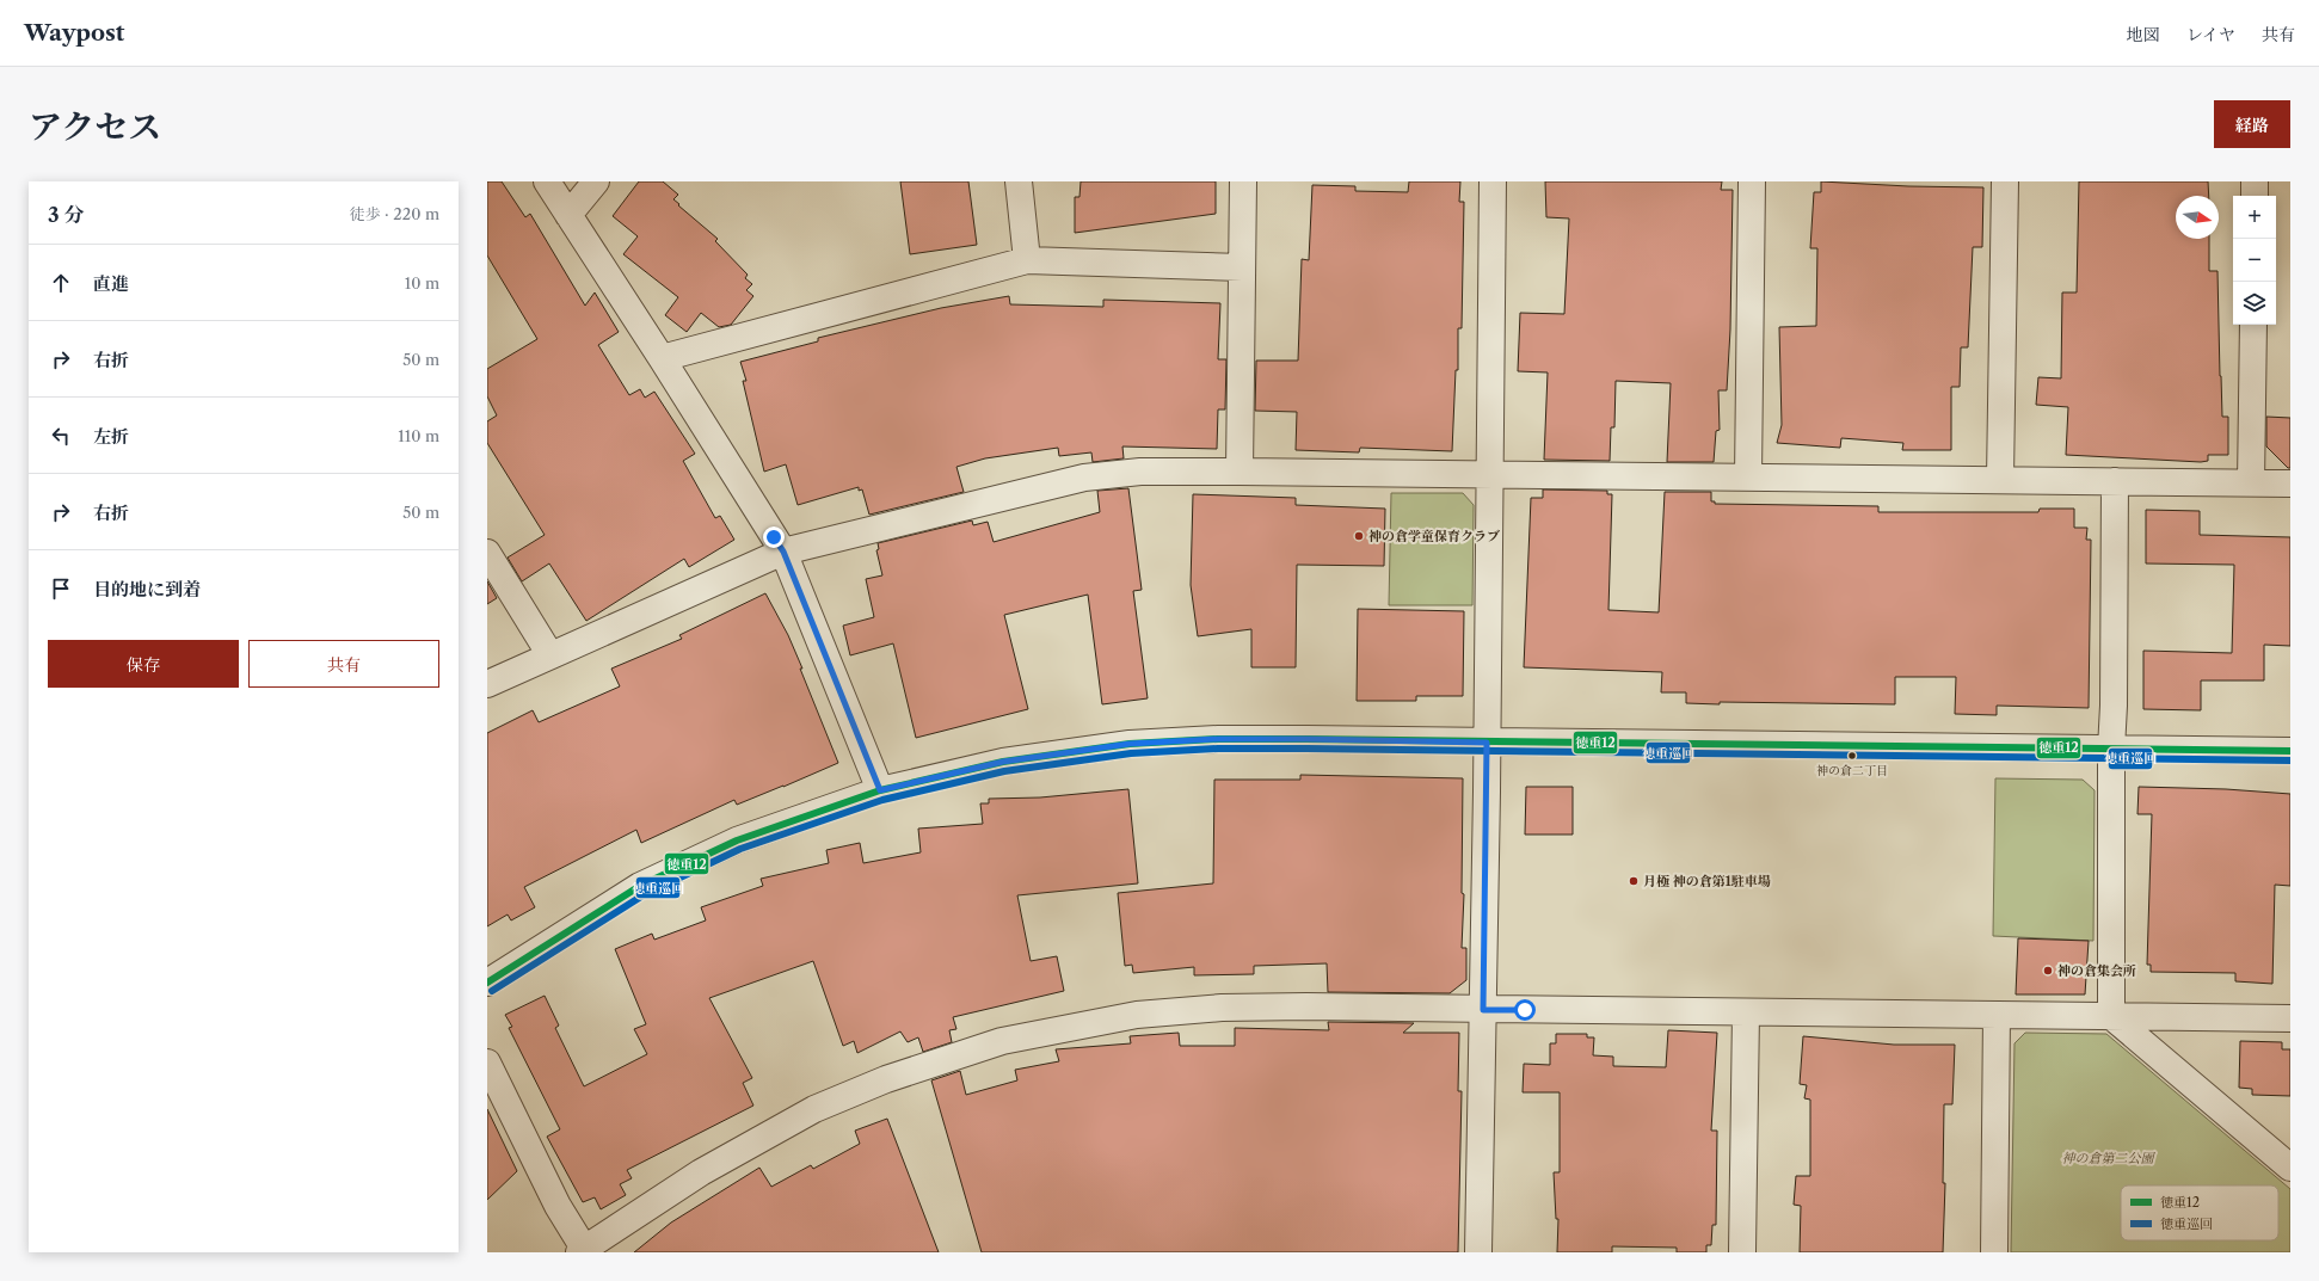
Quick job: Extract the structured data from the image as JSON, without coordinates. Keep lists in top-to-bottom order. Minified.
{"parks":["神の倉第二公園"],"places":["神の倉学童保育クラブ","神の倉二丁目","月極 神の倉第1駐車場","神の倉集会所"],"lines":["transit line 徳重12","transit line 徳重巡回"],"legend":["徳重12","徳重巡回"],"north":"right","page":{"header":"Waypost","nav":["地図","レイヤ","共有"],"title":"アクセス","buttons":["経路",["保存","共有"]],"heading":["3 分","徒歩 · 220 m"],"map_buttons":["+","−"],"list":[["直進","10 m"],["右折","50 m"],["左折","110 m"],["右折","50 m"],"目的地に到着"]}}
